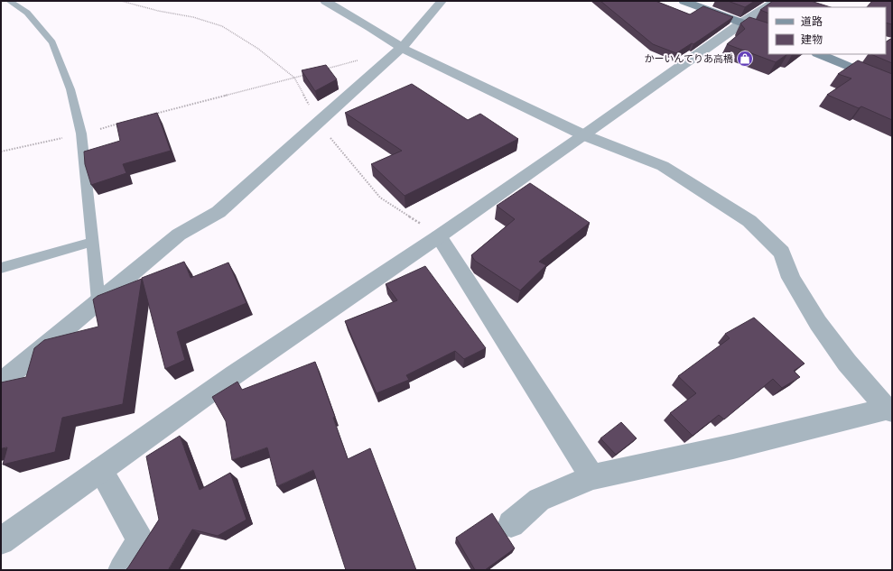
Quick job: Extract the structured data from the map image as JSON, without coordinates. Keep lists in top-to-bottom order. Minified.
{"places":{"shop":["かーいんてりあ高橋"]},"legend":["道路","建物"]}
